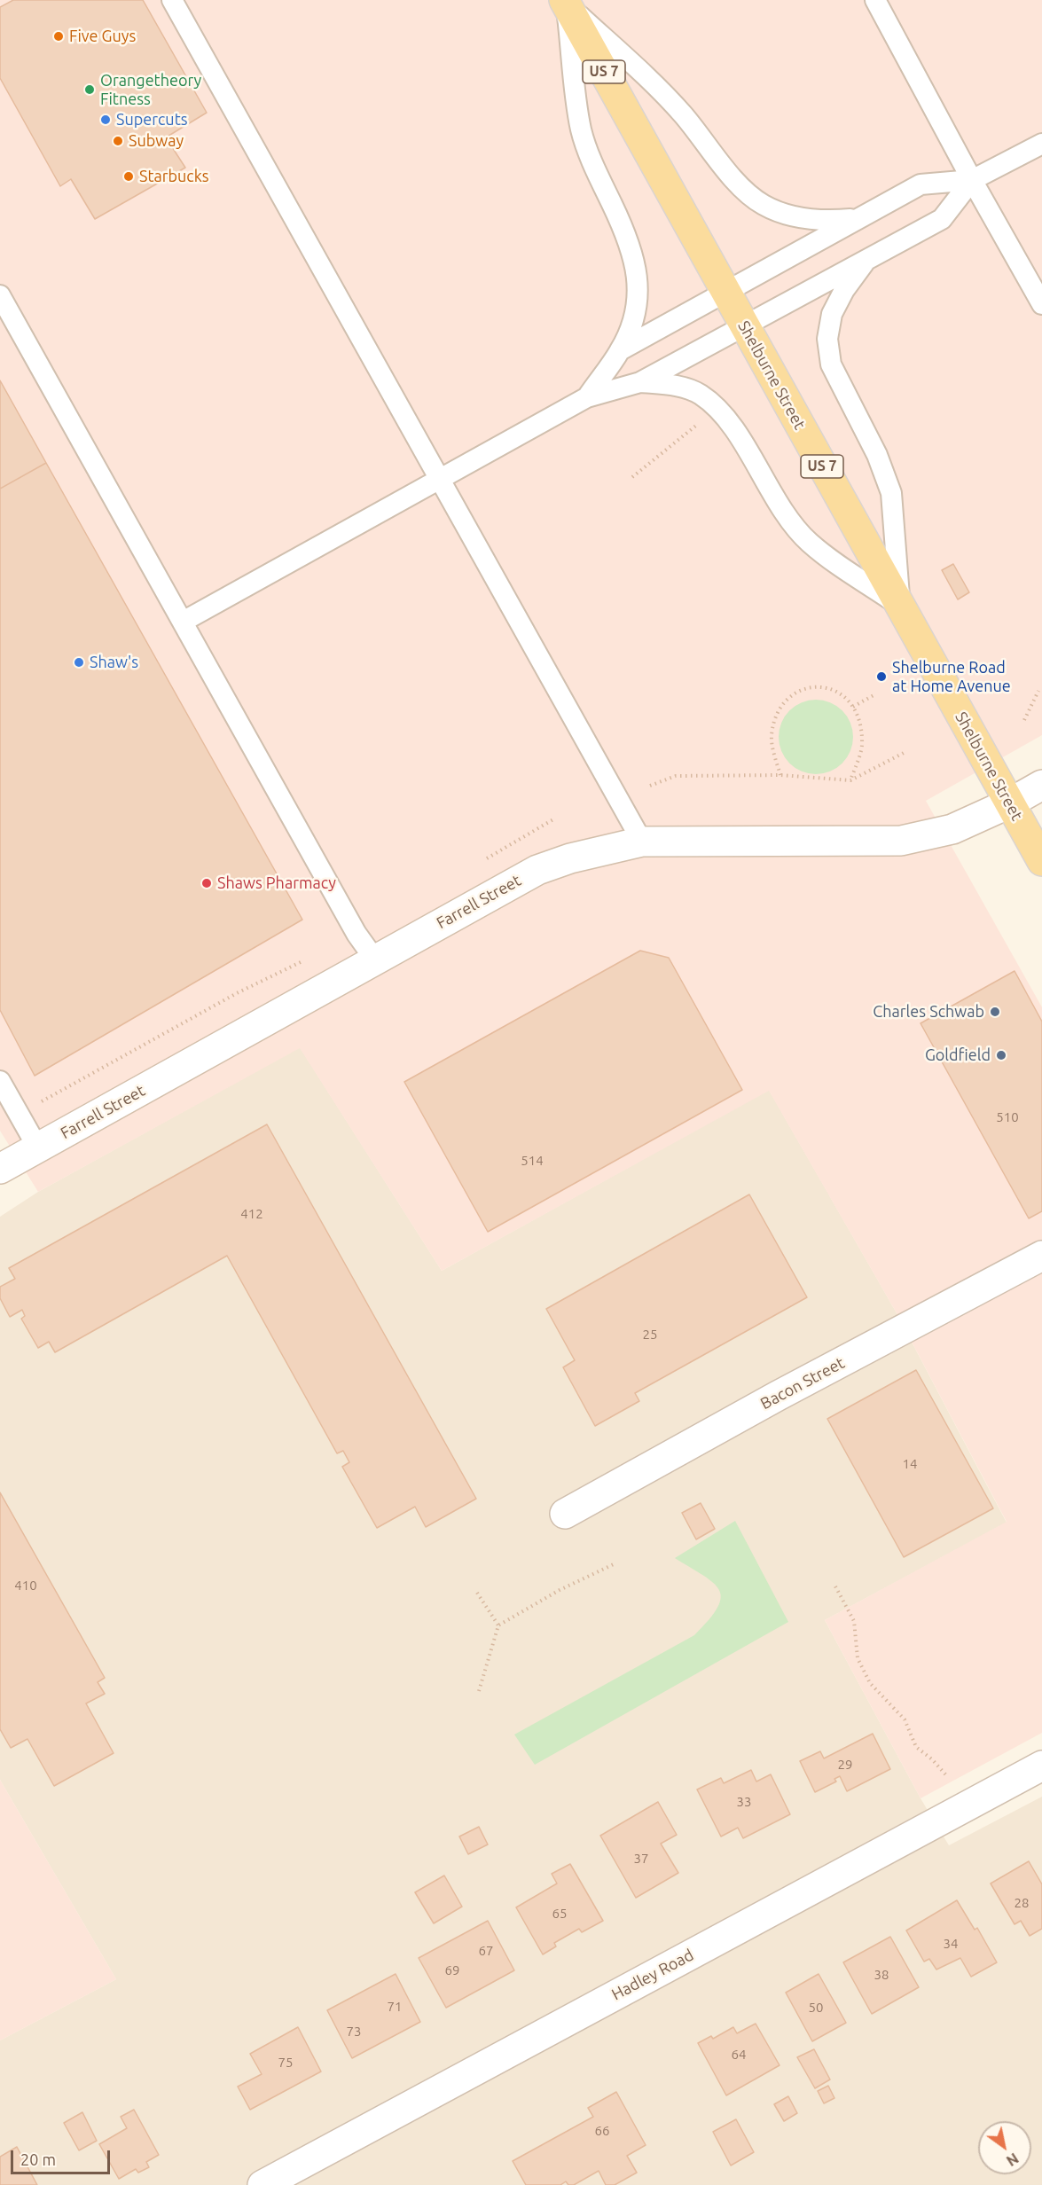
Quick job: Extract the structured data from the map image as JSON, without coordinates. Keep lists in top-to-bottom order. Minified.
{"streets":{"main road":["US 7","Shelburne Street"],"street":["Farrell Street","Bacon Street","Hadley Road"]},"crossings":[["Shelburne Street","Farrell Street"]],"places":["Five Guys","Orangetheory Fitness","Supercuts","Subway","Starbucks","Shaw's","Shelburne Road at Home Avenue","Shaws Pharmacy","Charles Schwab","Goldfield"],"house_numbers":["510","514","412","25","14","410","29","33","37","28","65","34","67","69","38","71","50","73","64","75","66"],"scale_bar":"20 m","north":"bottom right"}
